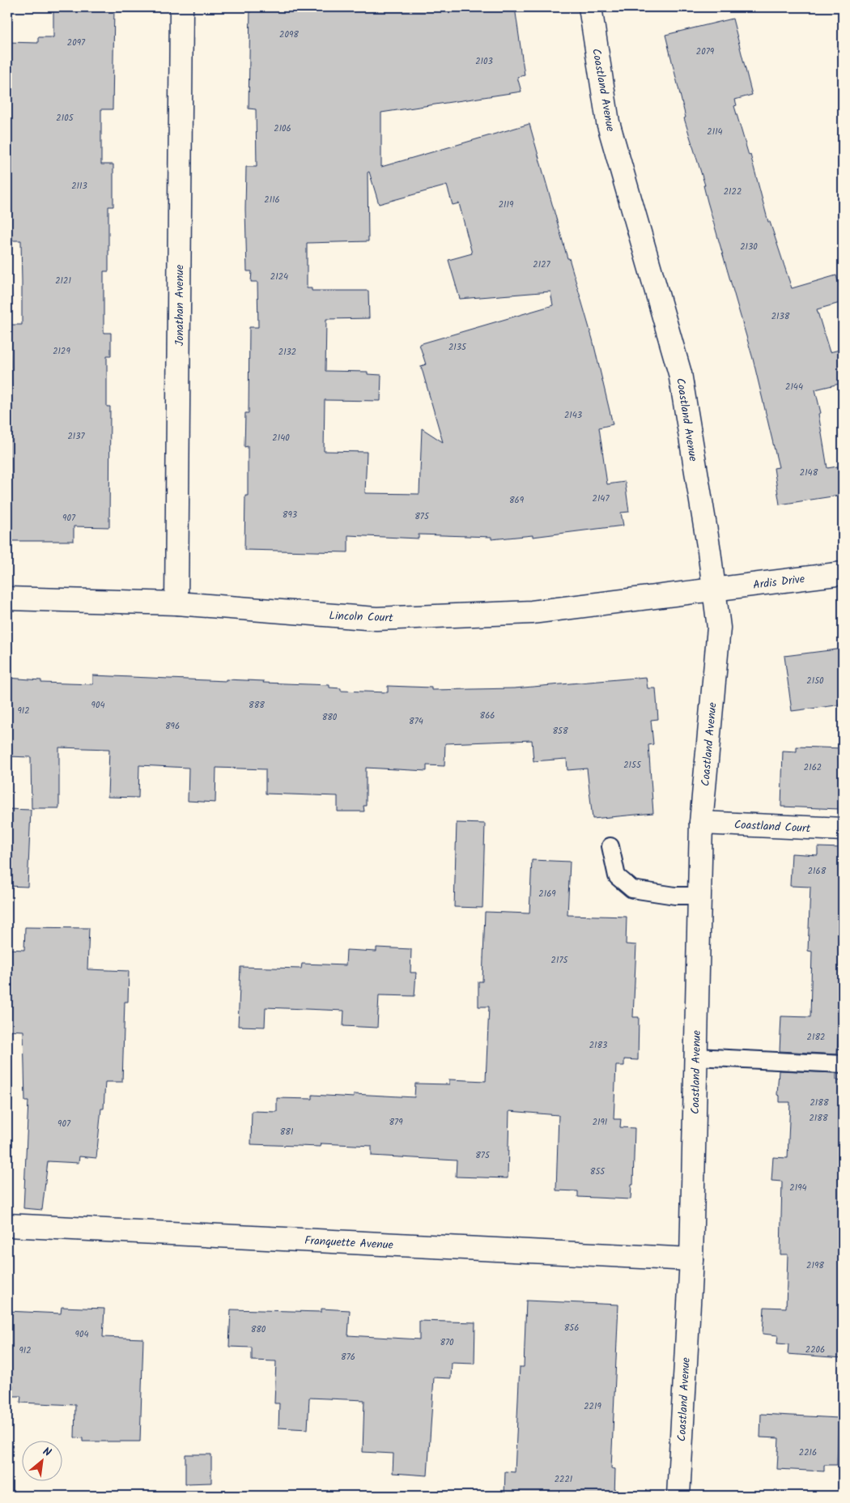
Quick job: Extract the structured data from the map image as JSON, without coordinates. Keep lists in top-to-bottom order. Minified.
{"streets":{"street":["Coastland Avenue","Jonathan Avenue","Ardis Drive","Lincoln Court","Coastland Court","Franquette Avenue"]},"crossings":[["Coastland Avenue","Ardis Drive"],["Coastland Avenue","Lincoln Court"],["Coastland Avenue","Coastland Court"],["Coastland Avenue","Franquette Avenue"],["Jonathan Avenue","Lincoln Court"],["Ardis Drive","Lincoln Court"]],"house_numbers":["2098","2097","2079","2103","2105","2106","2114","2113","2122","2116","2119","2130","2127","2124","2121","2138","2135","2129","2132","2144","2143","2137","2140","2148","2147","869","893","875","907","2150","904","888","912","866","880","874","896","858","2155","2162","2168","2169","2175","2182","2183","2188","2188","879","2191","907","881","875","855","2194","2198","856","880","904","870","2206","912","876","2219","2216","2221"],"north":"top right"}
